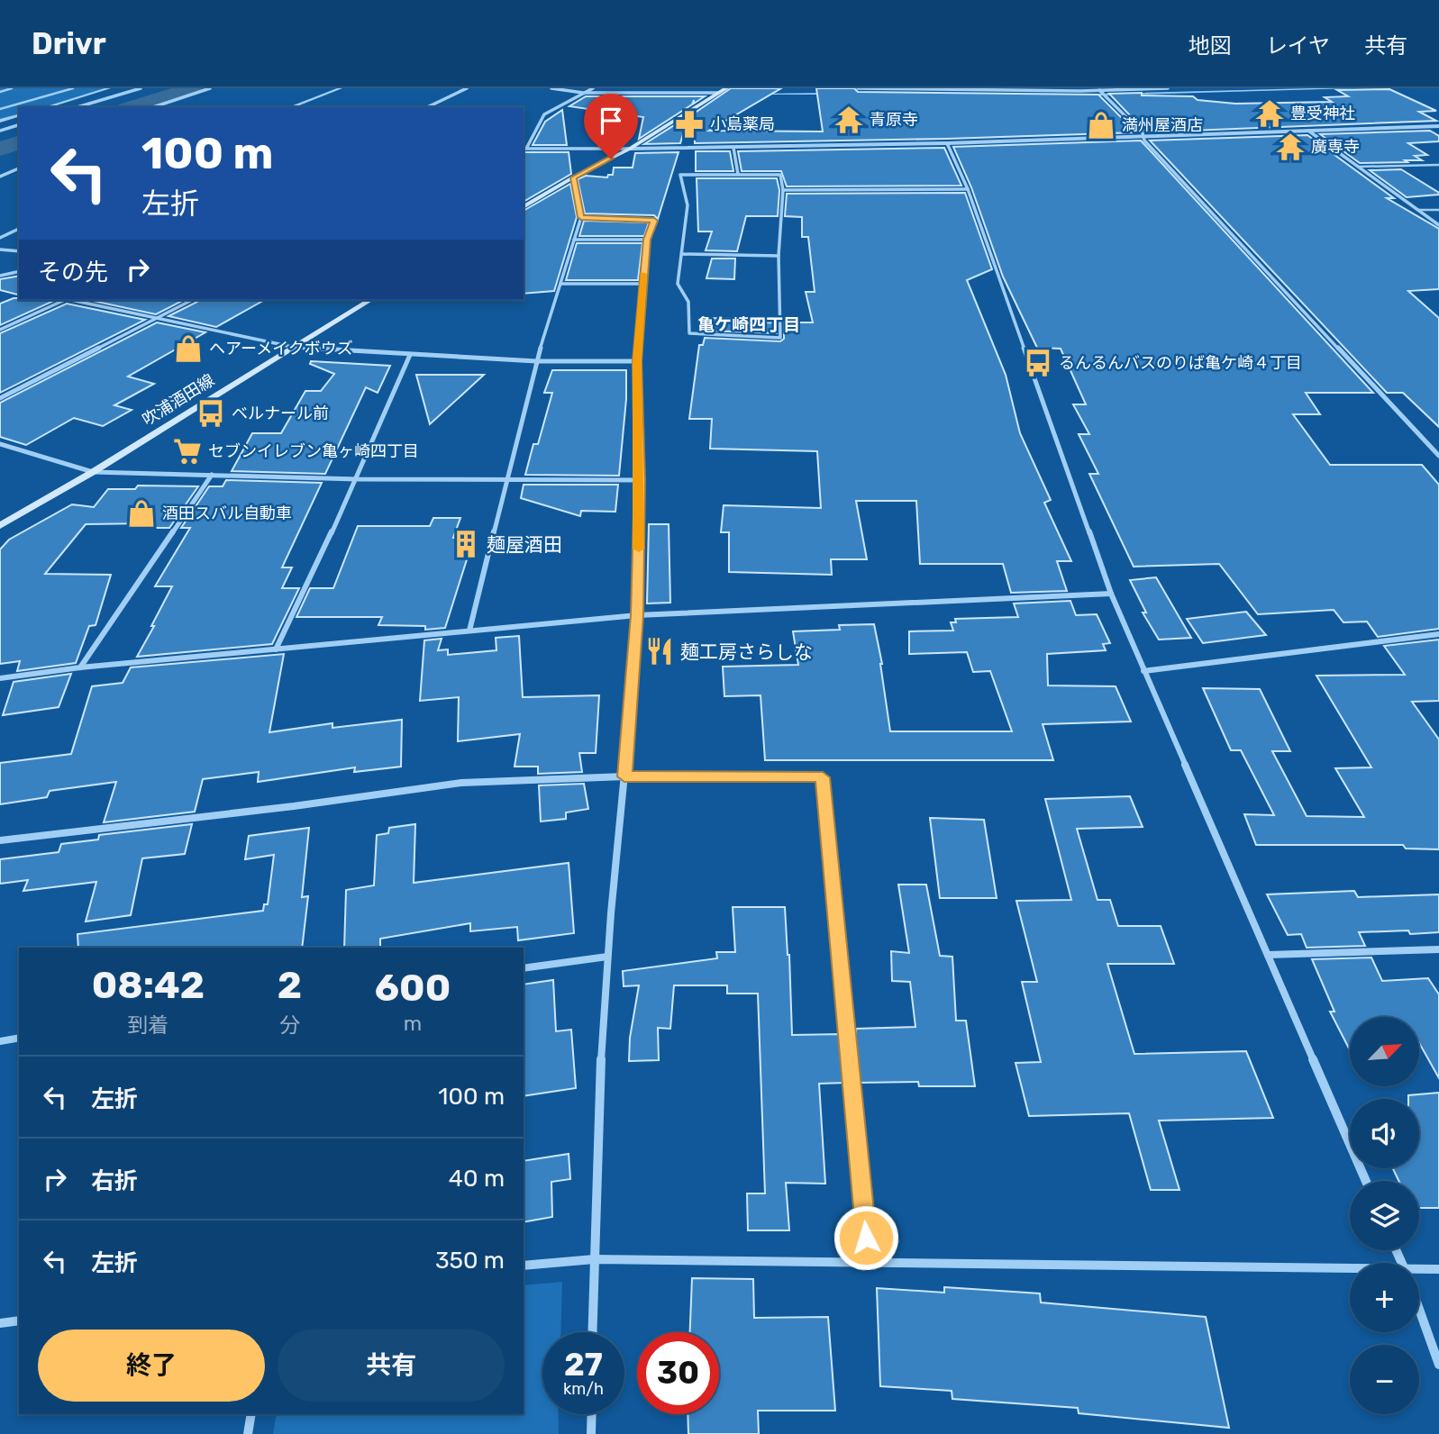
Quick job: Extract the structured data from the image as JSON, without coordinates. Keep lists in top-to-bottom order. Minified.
{"streets":{"main road":["吹浦酒田線"]},"districts":["亀ケ崎四丁目"],"places":{"temple":["豊受神社","青原寺","廣専寺"],"pharmacy":["小島薬局"],"shop":["満州屋酒店","ヘアーメイクボウズ","酒田スバル自動車"],"bus stop":["るんるんバスのりば亀ケ崎４丁目","ベルナール前"],"supermarket":["セブンイレブン亀ヶ崎四丁目"],"building":["麺屋酒田"],"restaurant":["麺工房さらしな"]},"north":"top right","page":{"header":"Drivr","nav":["地図","レイヤ","共有"],"turn":["100 m","左折"],"then":"その先","eta":["08:42","到着","2","分","600","m"],"map_buttons":["+","−"],"list":[{"name":"左折","value":"100 m"},{"name":"右折","value":"40 m"},{"name":"左折","value":"350 m"}],"buttons":["終了","共有"],"speed":"27 km/h","limit":"30"}}
